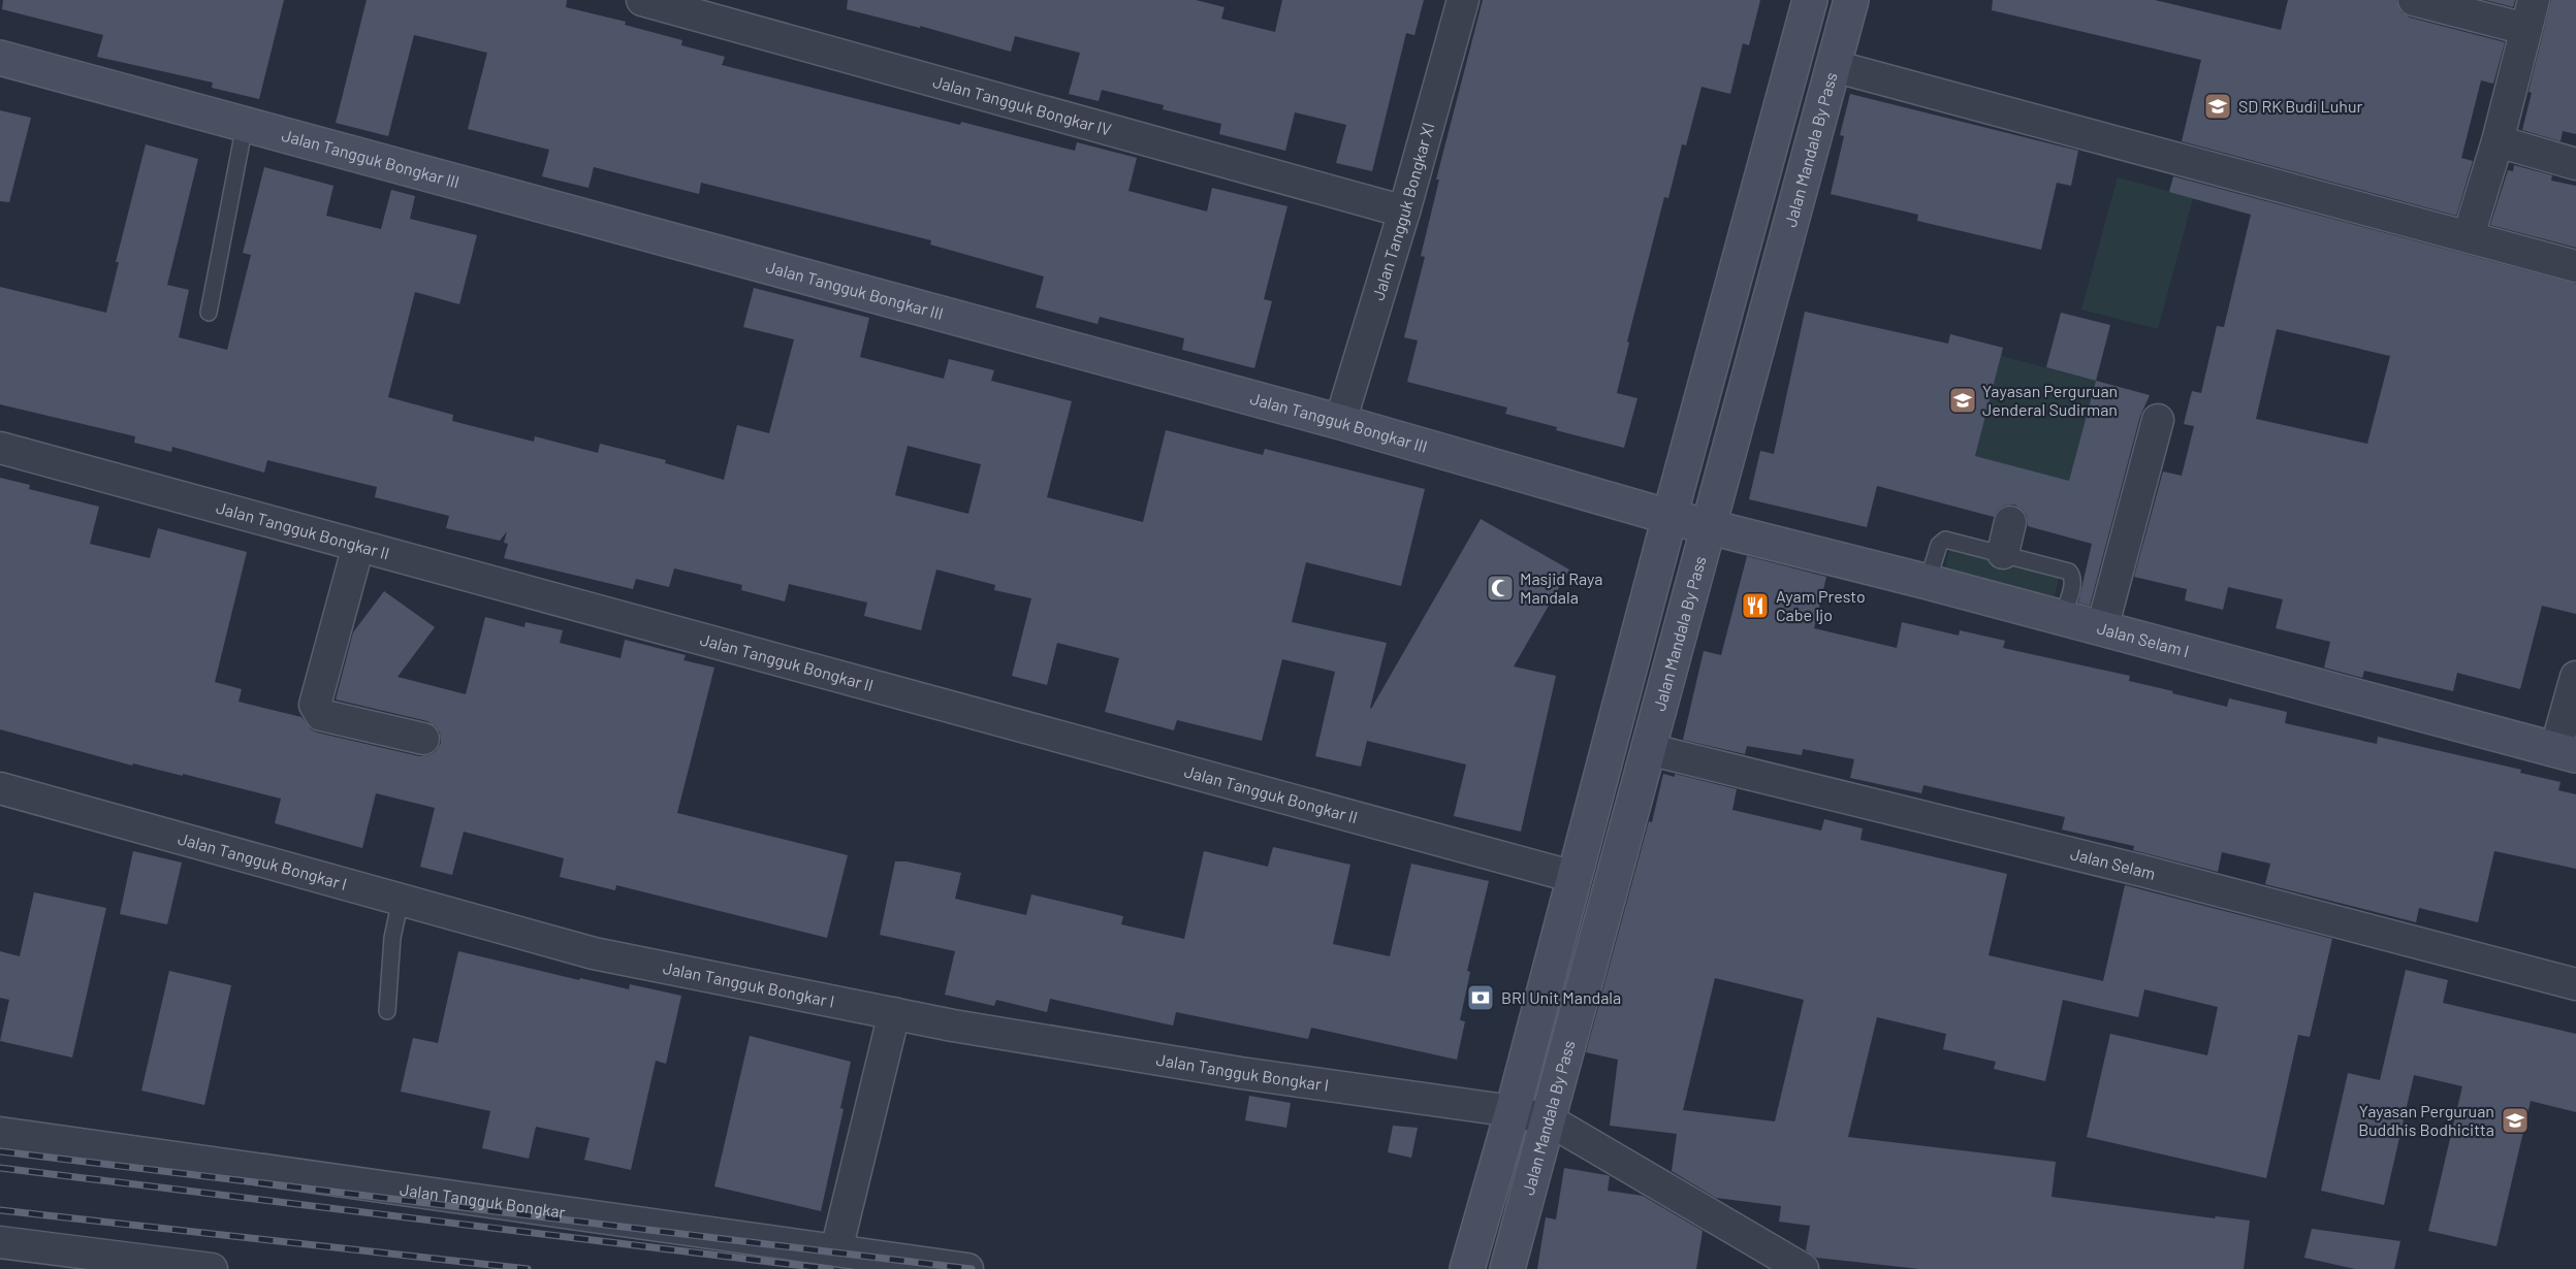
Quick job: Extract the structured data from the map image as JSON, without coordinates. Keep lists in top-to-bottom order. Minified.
{"streets":{"street":["Jalan Tangguk Bongkar IV","Jalan Mandala By Pass","Jalan Tangguk Bongkar III","Jalan Tangguk Bongkar XI","Jalan Tangguk Bongkar II","Jalan Selam I","Jalan Tangguk Bongkar I","Jalan Selam","Jalan Tangguk Bongkar"]},"crossings":[["Jalan Tangguk Bongkar IV","Jalan Tangguk Bongkar XI"],["Jalan Mandala By Pass","Jalan Tangguk Bongkar III"],["Jalan Mandala By Pass","Jalan Selam I"],["Jalan Mandala By Pass","Jalan Tangguk Bongkar I"],["Jalan Mandala By Pass","Jalan Selam"],["Jalan Tangguk Bongkar III","Jalan Tangguk Bongkar XI"],["Jalan Tangguk Bongkar III","Jalan Selam I"]],"places":{"school or university":["SD RK Budi Luhur","Yayasan Perguruan Jenderal Sudirman","Yayasan Perguruan Buddhis Bodhicitta"],"mosque":["Masjid Raya Mandala"],"restaurant":["Ayam Presto Cabe Ijo"],"bank":["BRI Unit Mandala"]}}
